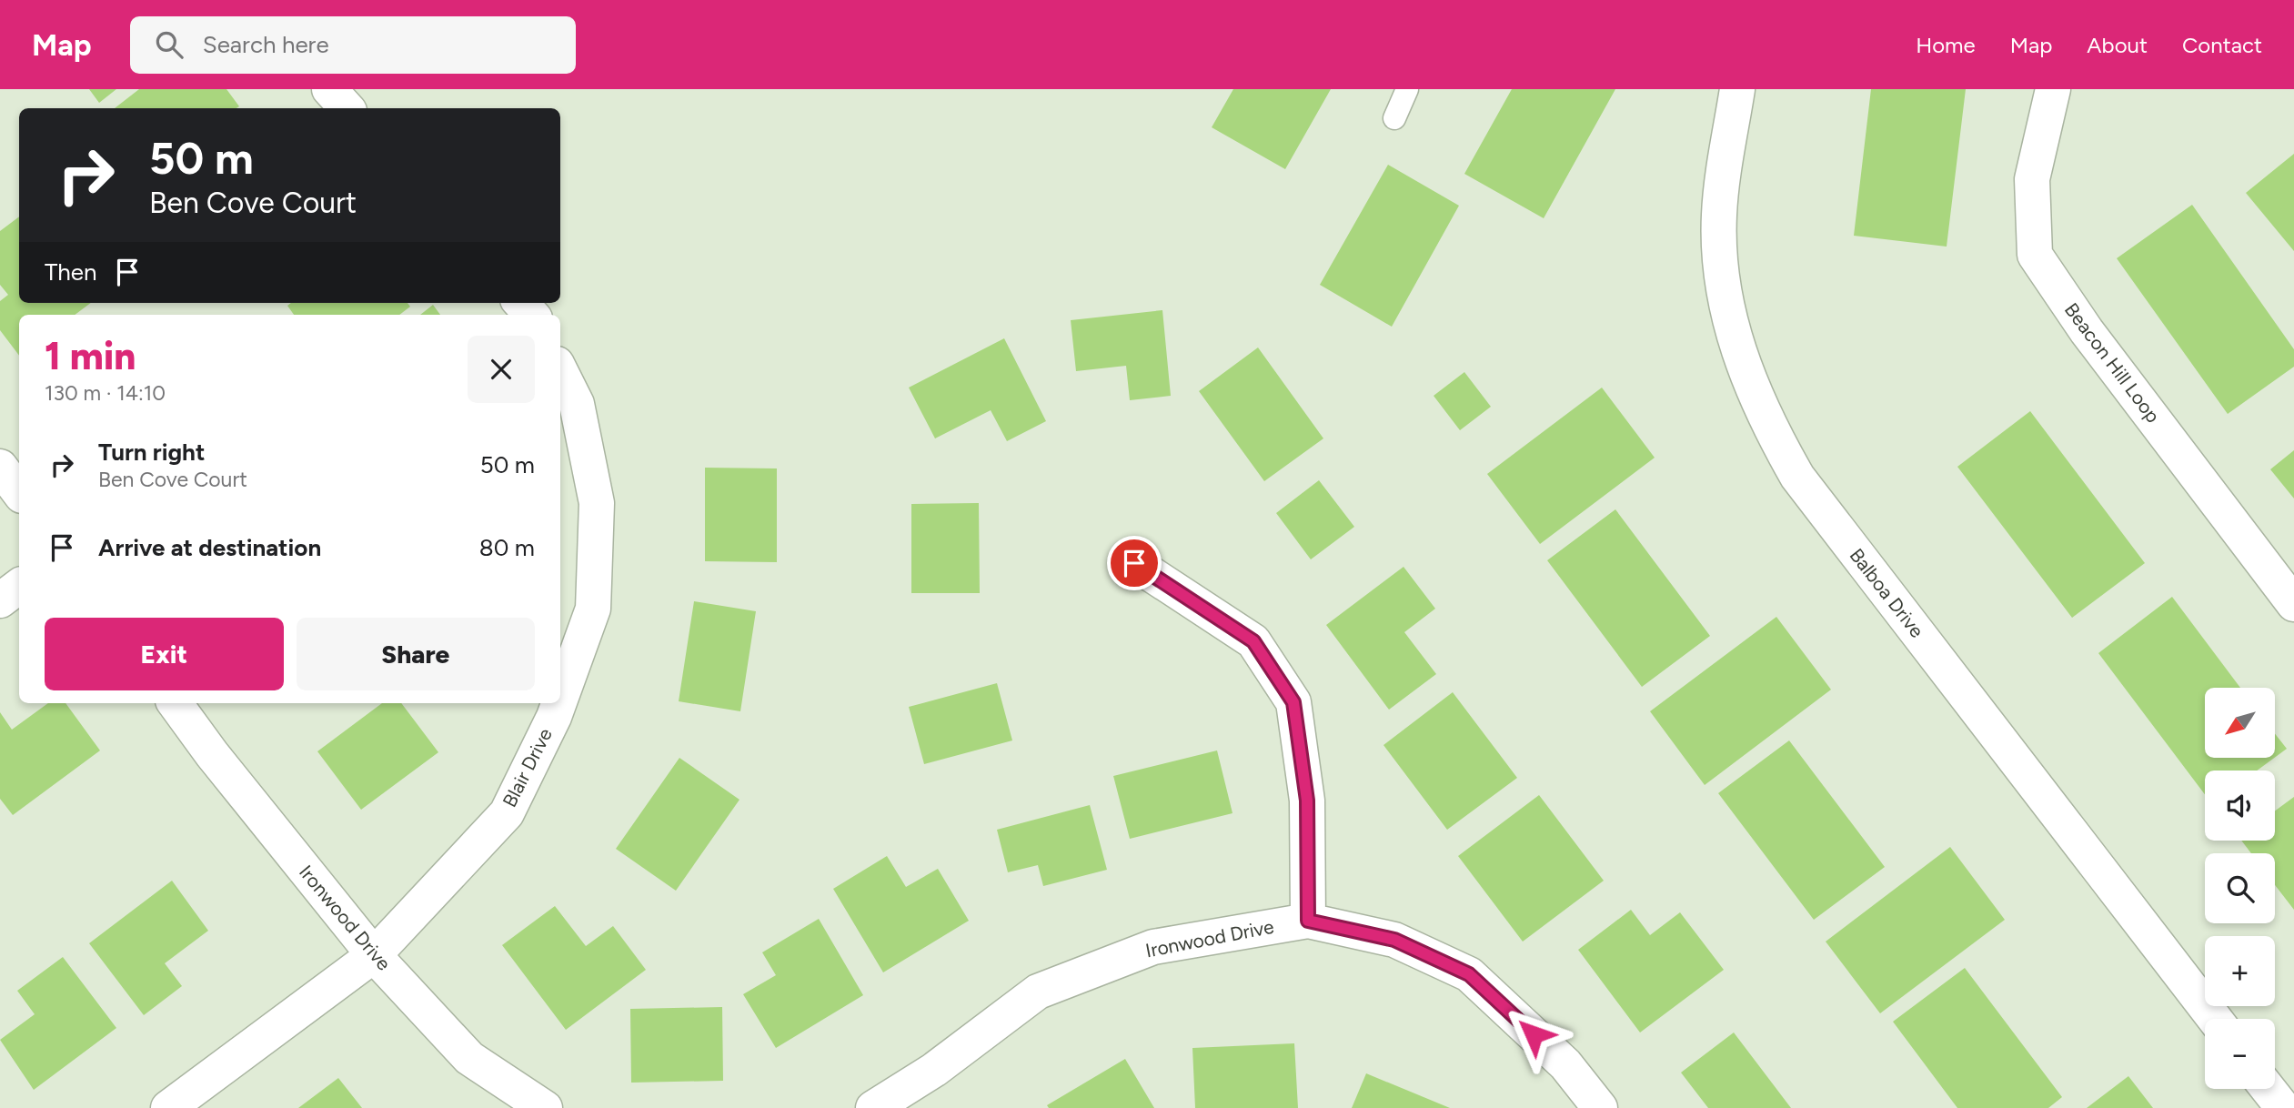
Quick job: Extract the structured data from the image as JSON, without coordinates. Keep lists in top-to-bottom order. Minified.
{"streets":{"street":["Beacon Hill Loop","Balboa Drive","Blair Drive","Ironwood Drive"]},"crossings":[["Blair Drive","Ironwood Drive"]],"north":"bottom left","page":{"header":"Map","search":"Search here","nav":["Home","Map","About","Contact"],"turn":["50 m","Ben Cove Court"],"then":"Then","heading":["1 min","130 m · 14:10"],"list":[{"name":"Turn right","note":"Ben Cove Court","value":"50 m"},{"name":"Arrive at destination","value":"80 m"}],"buttons":["Exit","Share"],"map_buttons":["+","−"]}}
